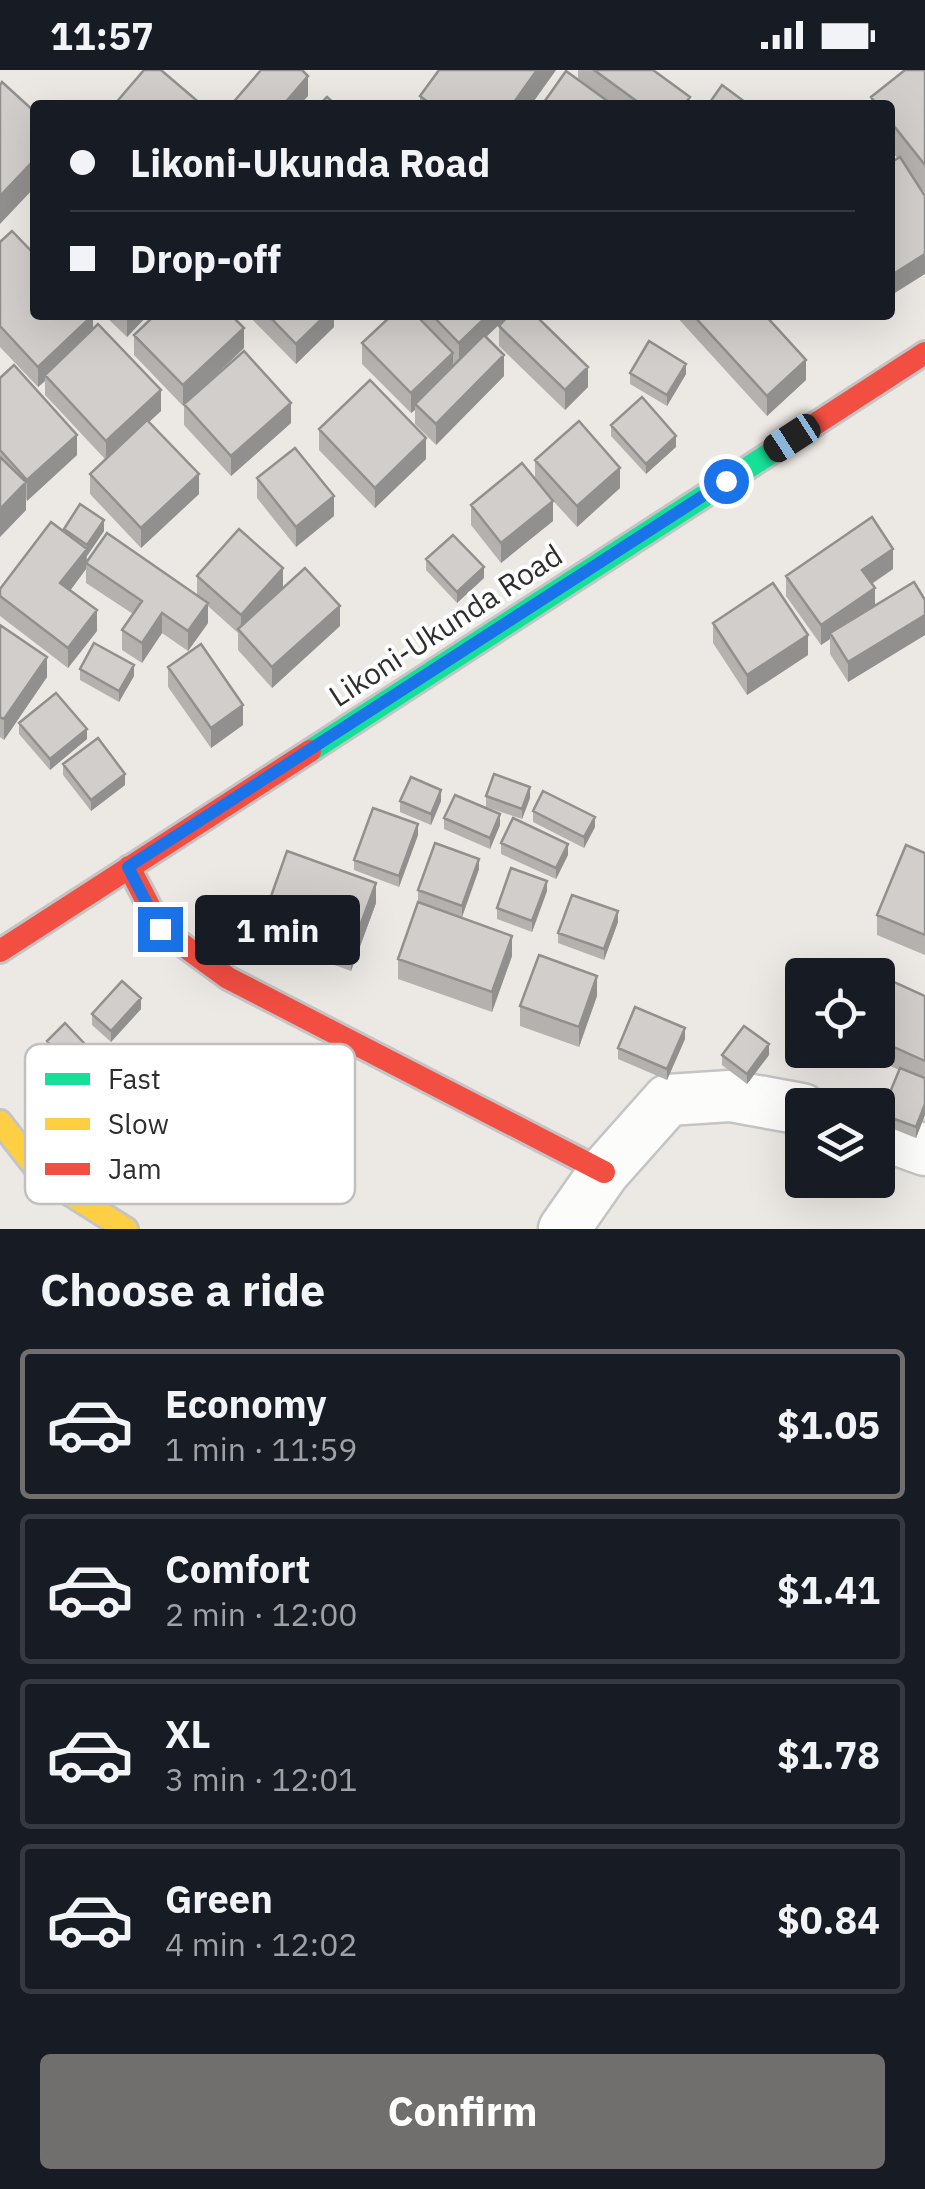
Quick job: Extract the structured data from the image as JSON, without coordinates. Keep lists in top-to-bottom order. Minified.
{"streets":{"main road":["Likoni-Ukunda Road"]},"legend":["Fast","Slow","Jam"],"page":{"status":"11:57","banner":["Likoni-Ukunda Road","Drop-off"],"bubble":"1 min","heading":"Choose a ride","list":[{"name":"Economy","note":"1 min · 11:59","value":"$1.05"},{"name":"Comfort","note":"2 min · 12:00","value":"$1.41"},{"name":"XL","note":"3 min · 12:01","value":"$1.78"},{"name":"Green","note":"4 min · 12:02","value":"$0.84"}],"buttons":"Confirm"}}
